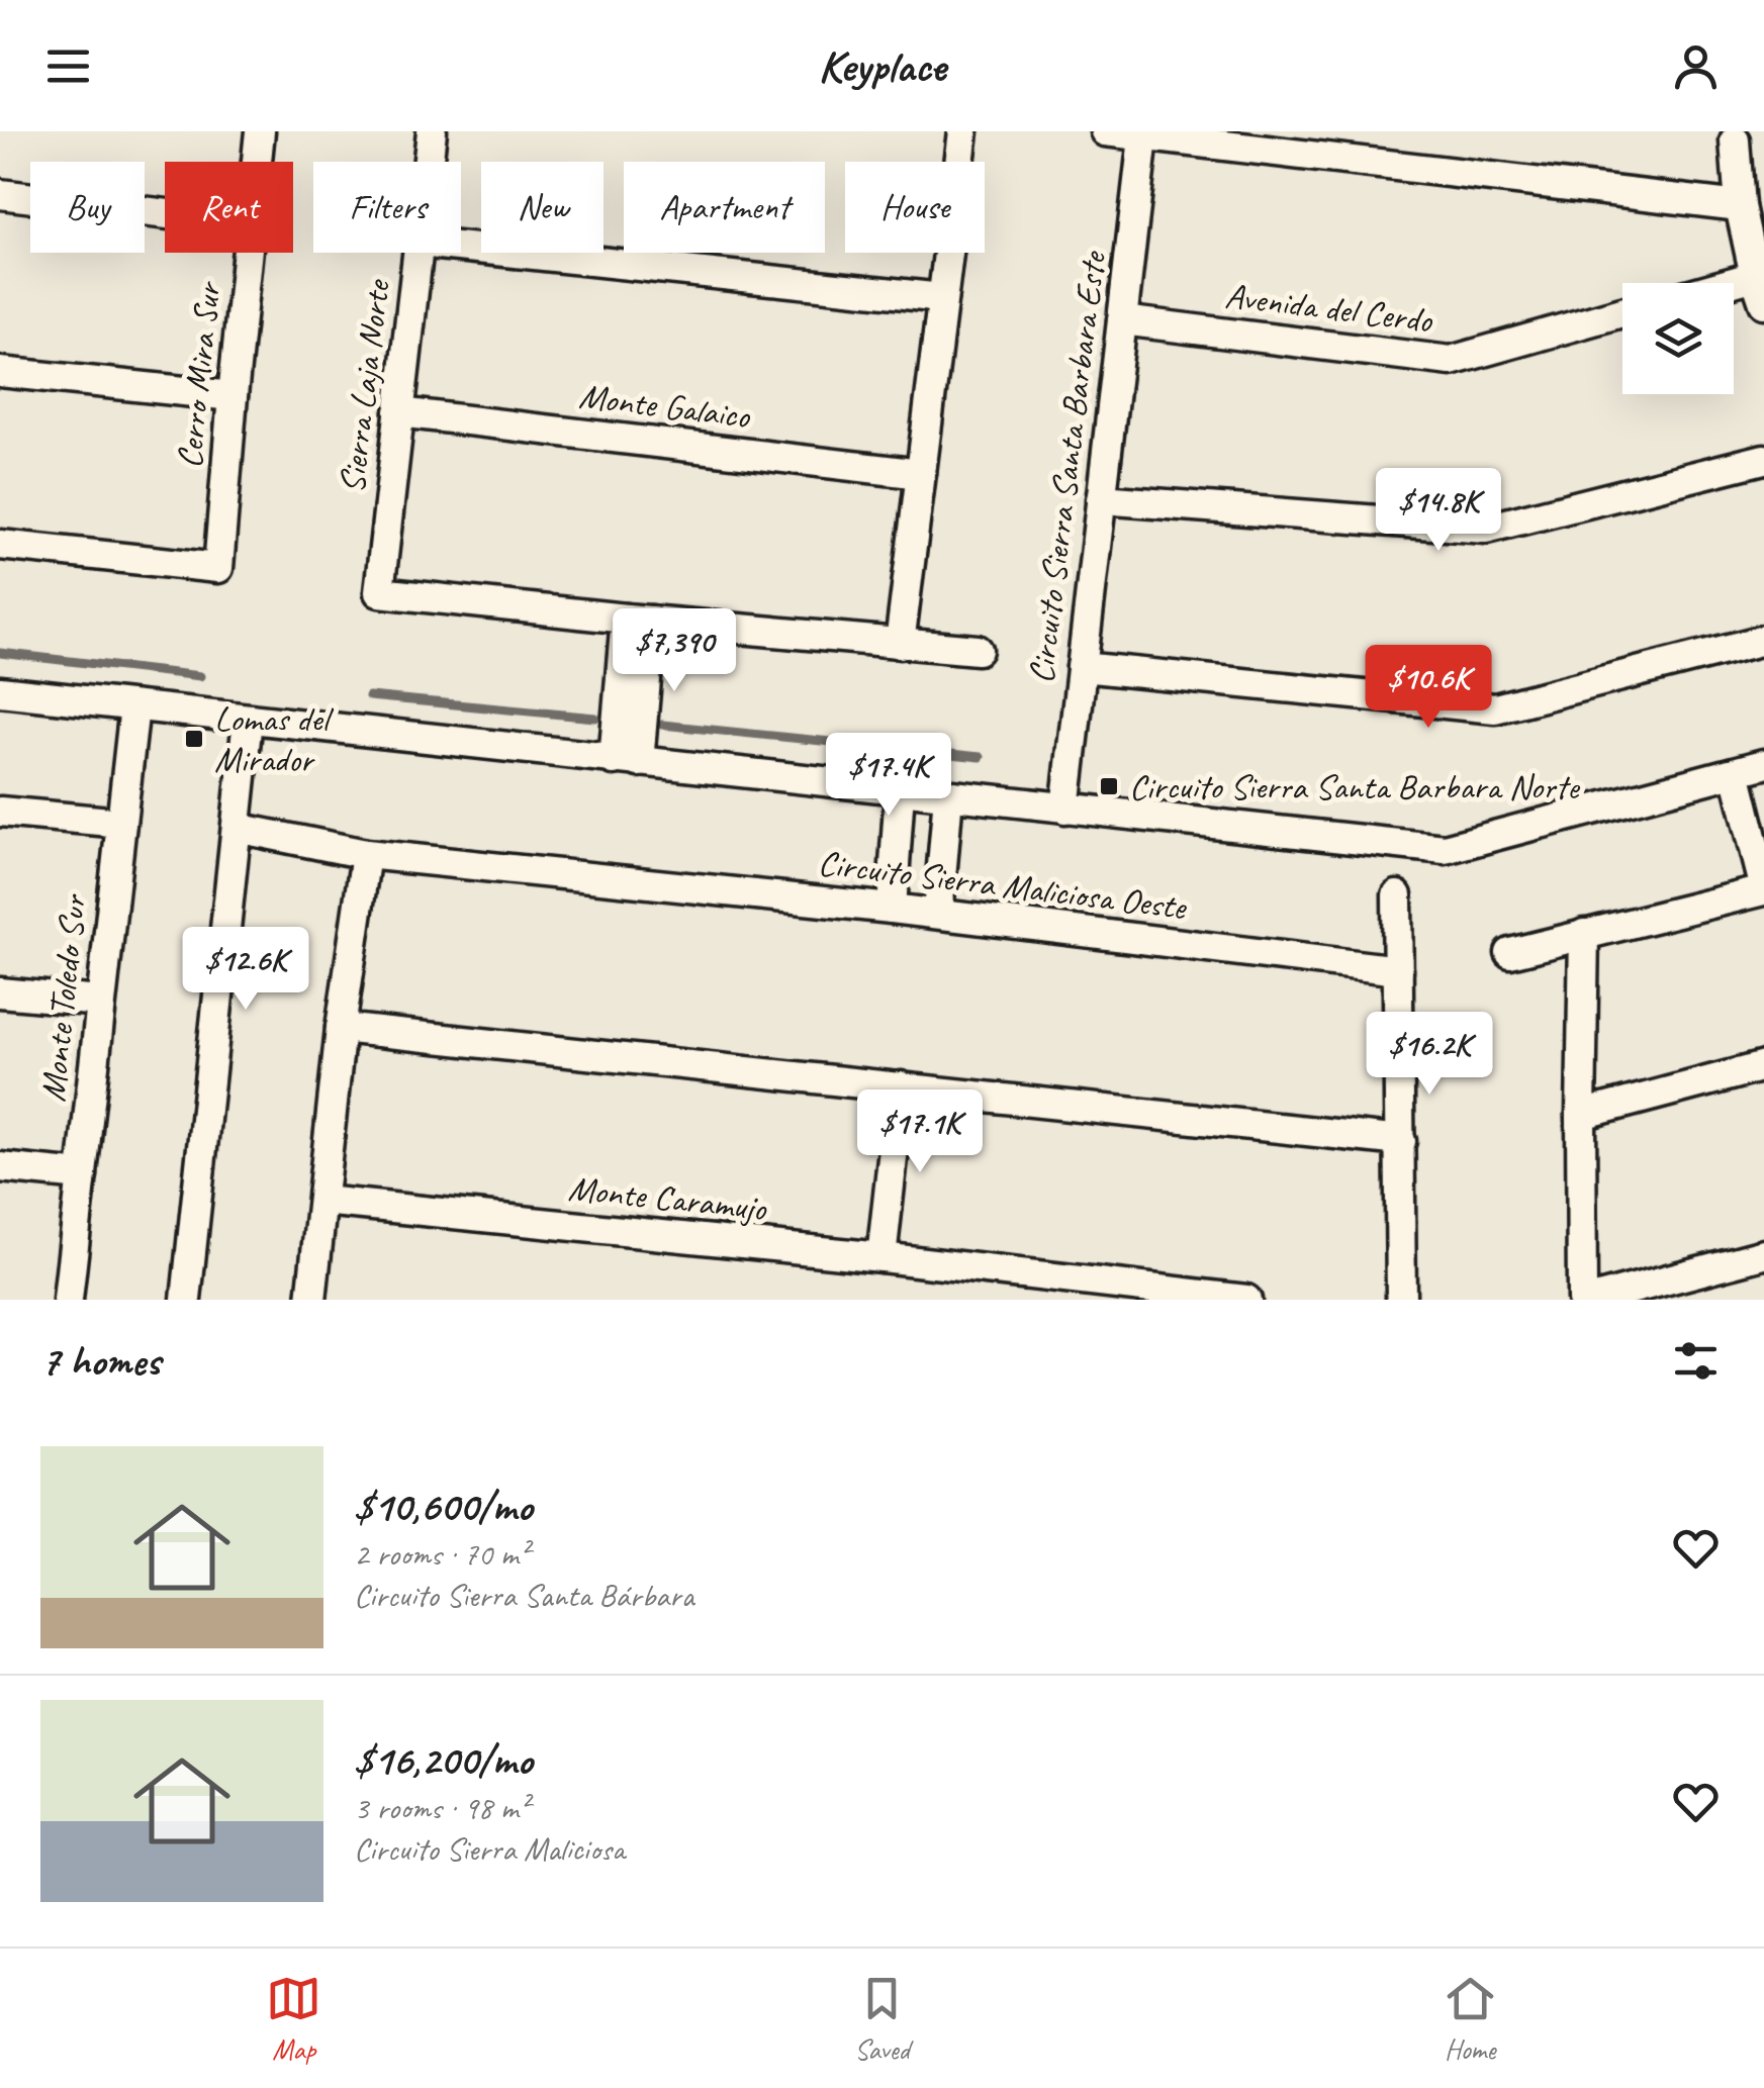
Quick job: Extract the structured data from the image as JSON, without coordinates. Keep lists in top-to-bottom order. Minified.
{"streets":{"street":["Avenida del Cerdo","Cerro Mira Sur","Sierra Laja Norte","Monte Galaico","Circuito Sierra Santa Barbara Este","Circuito Sierra Maliciosa Oeste","Monte Toledo Sur","Monte Caramujo"]},"crossings":[["Avenida del Cerdo","Circuito Sierra Santa Barbara Este"],["Sierra Laja Norte","Monte Galaico"]],"places":{"transit":["Lomas del Mirador","Circuito Sierra Santa Barbara Norte"]},"page":{"header":"Keyplace","chip":["Buy","Rent","Filters","New","Apartment","House"],"price":["$14.8K","$7,390","$10.6K","$17.4K","$12.6K","$16.2K","$17.1K"],"heading":"7 homes","list":[{"name":"$10,600/mo","note":"2 rooms · 70 m² · Circuito Sierra Santa Bárbara"},{"name":"$16,200/mo","note":"3 rooms · 98 m² · Circuito Sierra Maliciosa"}],"tabs":["Map","Saved","Home"]}}
